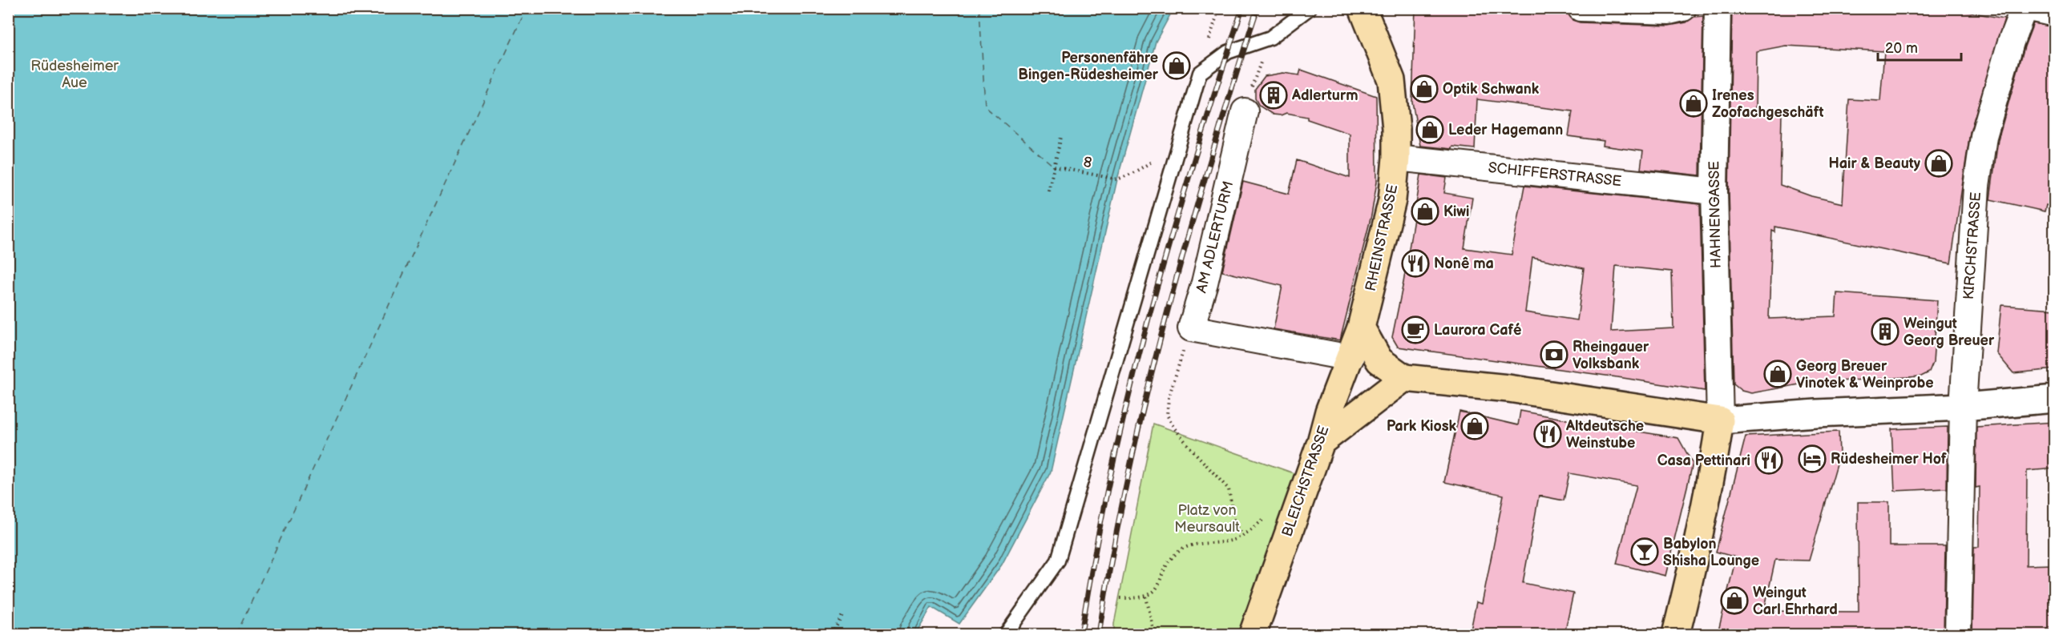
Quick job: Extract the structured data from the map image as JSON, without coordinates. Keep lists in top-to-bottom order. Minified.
{"streets":{"main road":["RHEINSTRASSE","BLEICHSTRASSE"],"street":["SCHIFFERSTRASSE","HAHNENGASSE","AM ADLERTURM","KIRCHSTRASSE"],"path":["8"]},"crossings":[["SCHIFFERSTRASSE","HAHNENGASSE"],["SCHIFFERSTRASSE","RHEINSTRASSE"],["RHEINSTRASSE","BLEICHSTRASSE"]],"parks":["Rüdesheimer Aue","Platz von Meursault"],"places":{"shop":["Personenfähre Bingen-Rüdesheimer","Optik Schwank","Irenes Zoofachgeschäft","Leder Hagemann","Hair & Beauty","Kiwi","Georg Breuer Vinotek & Weinprobe","Park Kiosk","Weingut Carl Ehrhard"],"building":["Adlerturm","Weingut Georg Breuer"],"restaurant":["Nonê ma","Altdeutsche Weinstube","Casa Pettinari"],"cafe":["Laurora Café"],"bank":["Rheingauer Volksbank"],"hotel":["Rüdesheimer Hof"],"bar":["Babylon Shisha Lounge"]},"scale_bar":"20 m"}
